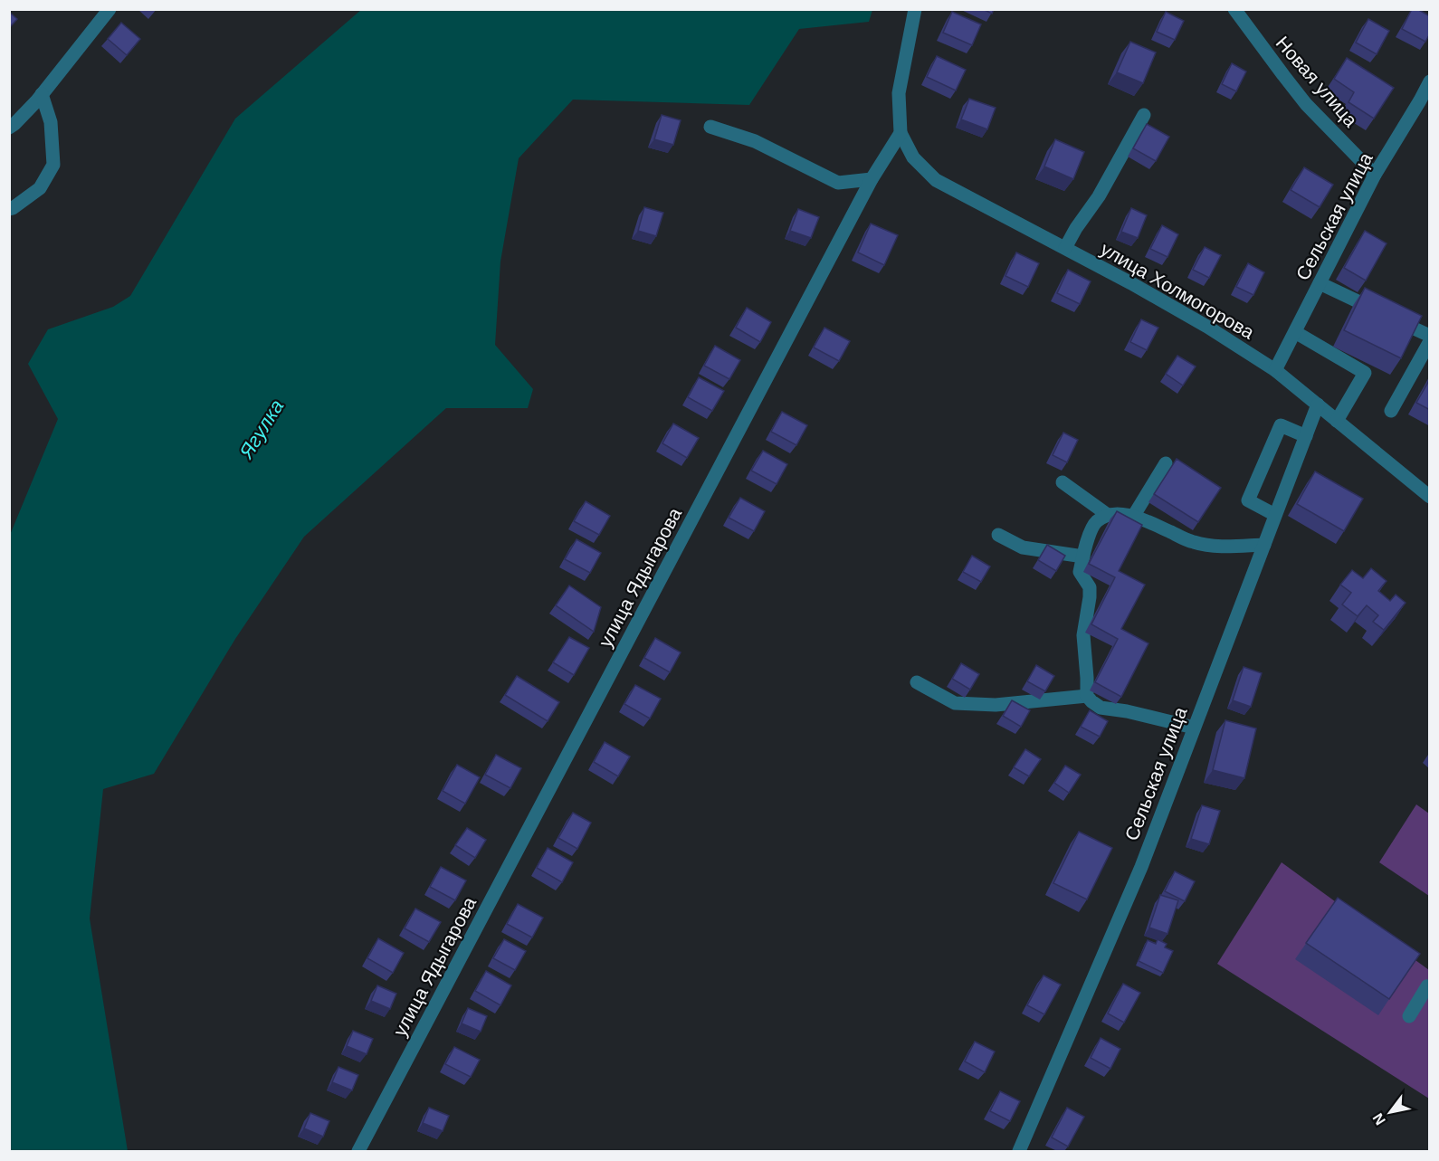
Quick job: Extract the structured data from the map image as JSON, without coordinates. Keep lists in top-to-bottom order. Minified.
{"streets":{"street":["Новая улица","Сельская улица","улица Холмогорова","улица Ядыгарова"]},"crossings":[["Новая улица","Сельская улица"],["Сельская улица","улица Холмогорова"],["улица Холмогорова","улица Ядыгарова"]],"water":["Ягулка"],"north":"bottom left"}
